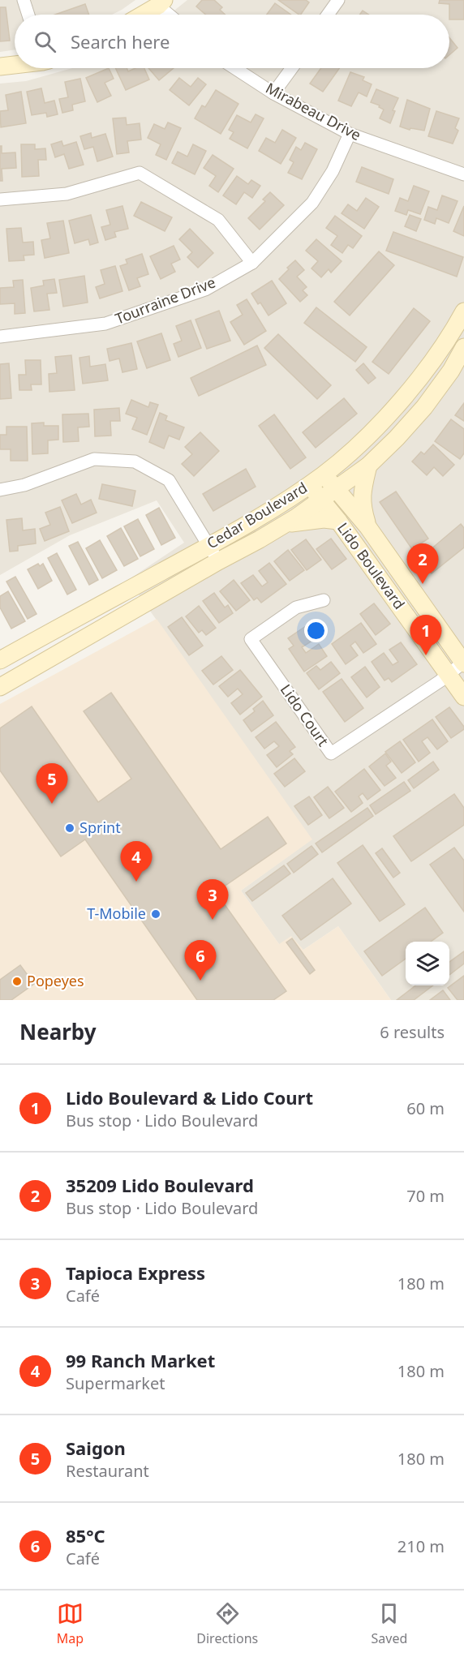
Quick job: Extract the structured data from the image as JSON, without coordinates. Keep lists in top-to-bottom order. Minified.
{"streets":{"street":["Mirabeau Drive","Tourraine Drive","Cedar Boulevard","Lido Boulevard","Lido Court"]},"crossings":[["Mirabeau Drive","Tourraine Drive"],["Cedar Boulevard","Lido Boulevard"],["Lido Boulevard","Lido Court"]],"places":["Sprint","T-Mobile","Popeyes"],"page":{"search":"Search here","pins":["2","1","5","4","3","6"],"heading":["Nearby","6 results"],"list":[{"mark":"1","name":"Lido Boulevard & Lido Court","note":"Bus stop · Lido Boulevard","value":"60 m"},{"mark":"2","name":"35209 Lido Boulevard","note":"Bus stop · Lido Boulevard","value":"70 m"},{"mark":"3","name":"Tapioca Express","note":"Café","value":"180 m"},{"mark":"4","name":"99 Ranch Market","note":"Supermarket","value":"180 m"},{"mark":"5","name":"Saigon","note":"Restaurant","value":"180 m"},{"mark":"6","name":"85°C","note":"Café","value":"210 m"}],"nav":["Map","Directions","Saved"]}}
